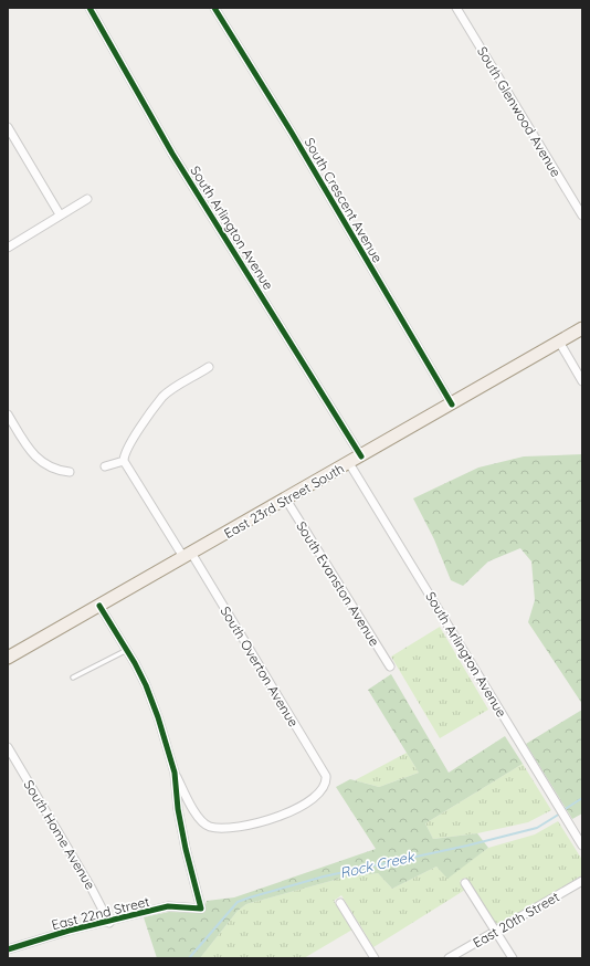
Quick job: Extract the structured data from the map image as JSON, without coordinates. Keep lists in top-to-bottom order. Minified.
{"streets":{"main road":["East 23rd Street South"],"street":["South Glenwood Avenue","South Crescent Avenue","South Arlington Avenue","South Evanston Avenue","South Overton Avenue","South Home Avenue","East 22nd Street","East 20th Street"]},"crossings":[["South Crescent Avenue","East 23rd Street South"],["South Arlington Avenue","East 23rd Street South"],["East 23rd Street South","South Evanston Avenue"],["East 23rd Street South","South Overton Avenue"],["South Overton Avenue","East 22nd Street"],["South Home Avenue","East 22nd Street"]],"water":["Rock Creek"]}
